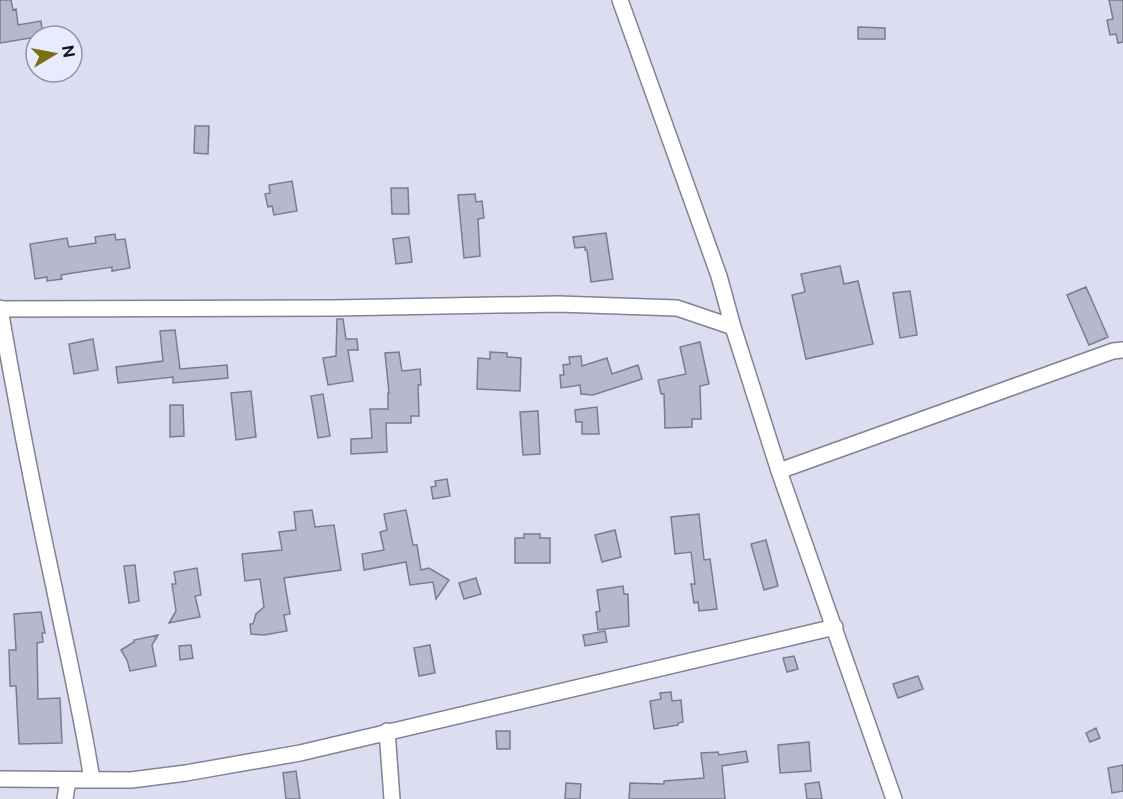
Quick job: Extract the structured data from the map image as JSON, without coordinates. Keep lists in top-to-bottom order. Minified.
{"north":"right"}
